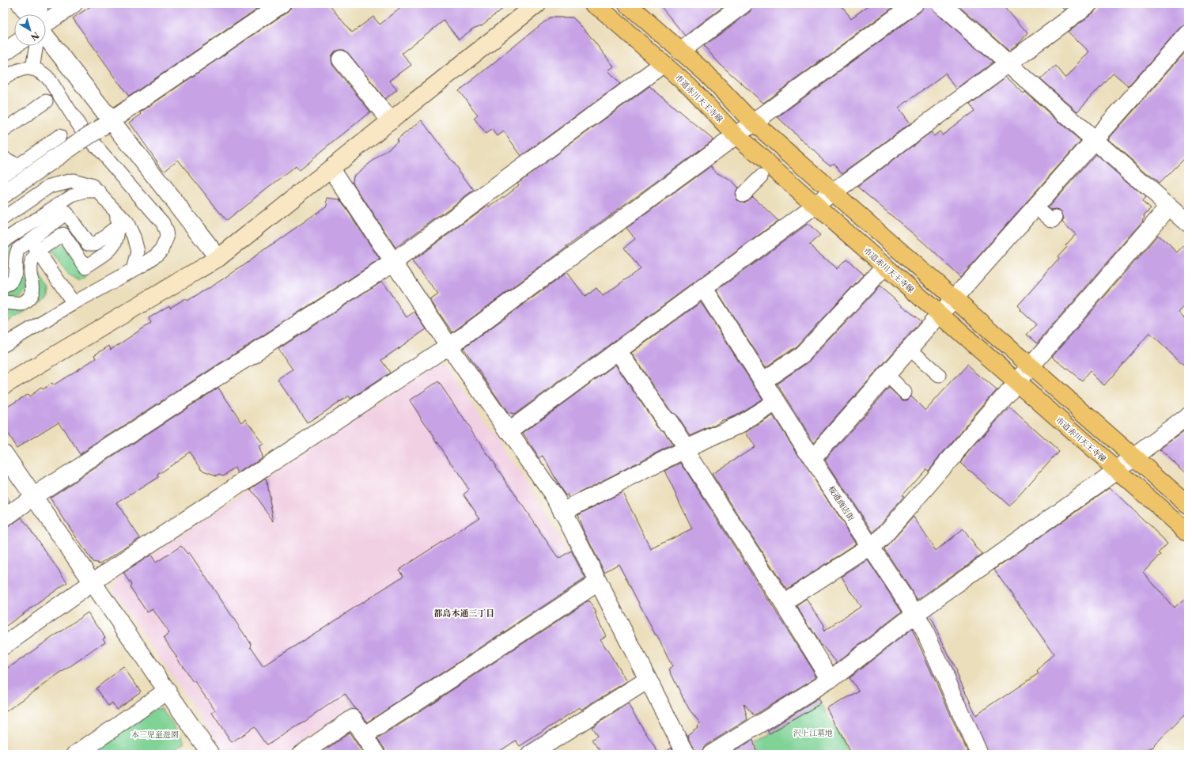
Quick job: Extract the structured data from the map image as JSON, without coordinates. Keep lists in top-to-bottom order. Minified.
{"streets":{"main road":["市道赤川天王寺線"],"street":["桜通商店街"]},"districts":["都島本通三丁目"],"parks":["沢上江墓地","本三児童遊園"],"north":"bottom right"}
